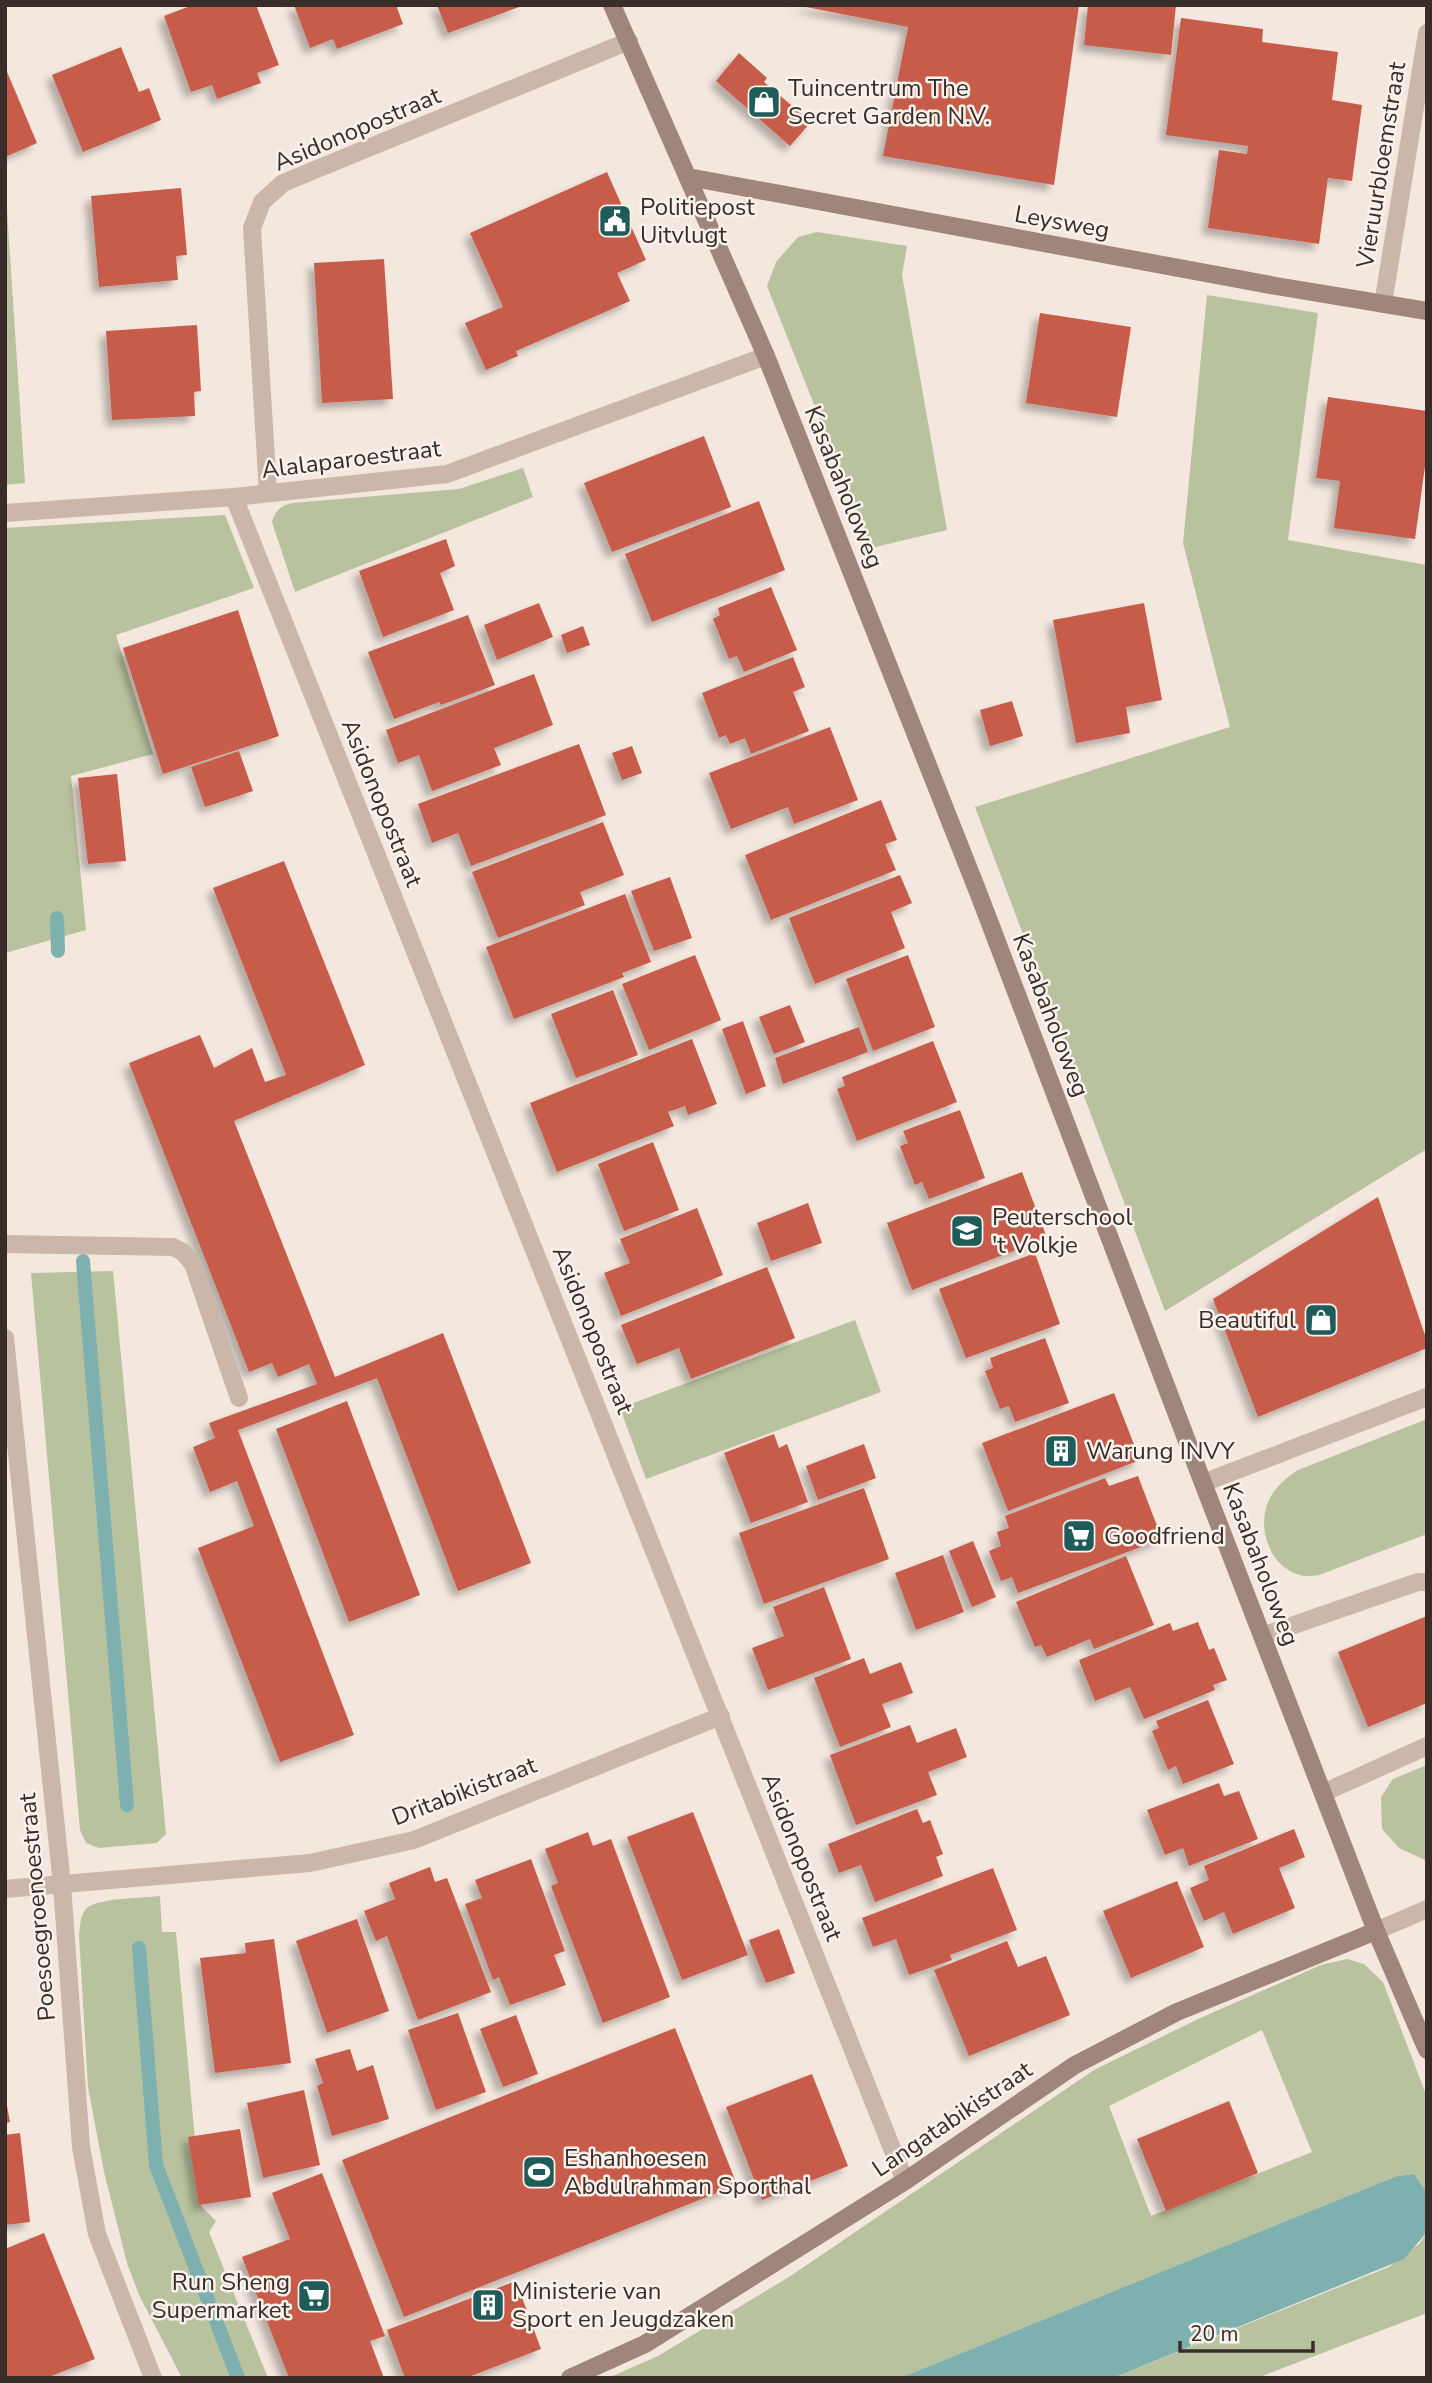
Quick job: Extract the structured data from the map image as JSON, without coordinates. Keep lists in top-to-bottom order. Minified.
{"streets":{"street":["Asidonopostraat","Vieruurbloemstraat","Leysweg","Alalaparoestraat","Kasabaholoweg","Dritabikistraat","Poesoegroenoestraat","Langatabikistraat"]},"crossings":[["Asidonopostraat","Alalaparoestraat"],["Asidonopostraat","Kasabaholoweg"],["Asidonopostraat","Dritabikistraat"],["Asidonopostraat","Langatabikistraat"],["Vieruurbloemstraat","Leysweg"],["Leysweg","Kasabaholoweg"],["Alalaparoestraat","Kasabaholoweg"],["Kasabaholoweg","Langatabikistraat"],["Dritabikistraat","Poesoegroenoestraat"]],"places":{"shop":["Tuincentrum The Secret Garden N.V.","Beautiful"],"public building":["Politiepost Uitvlugt"],"school or university":["Peuterschool 't Volkje"],"building":["Warung INVY","Ministerie van Sport en Jeugdzaken"],"supermarket":["Goodfriend","Run Sheng Supermarket"],"sports":["Eshanhoesen Abdulrahman Sporthal"]},"scale_bar":"20 m"}
